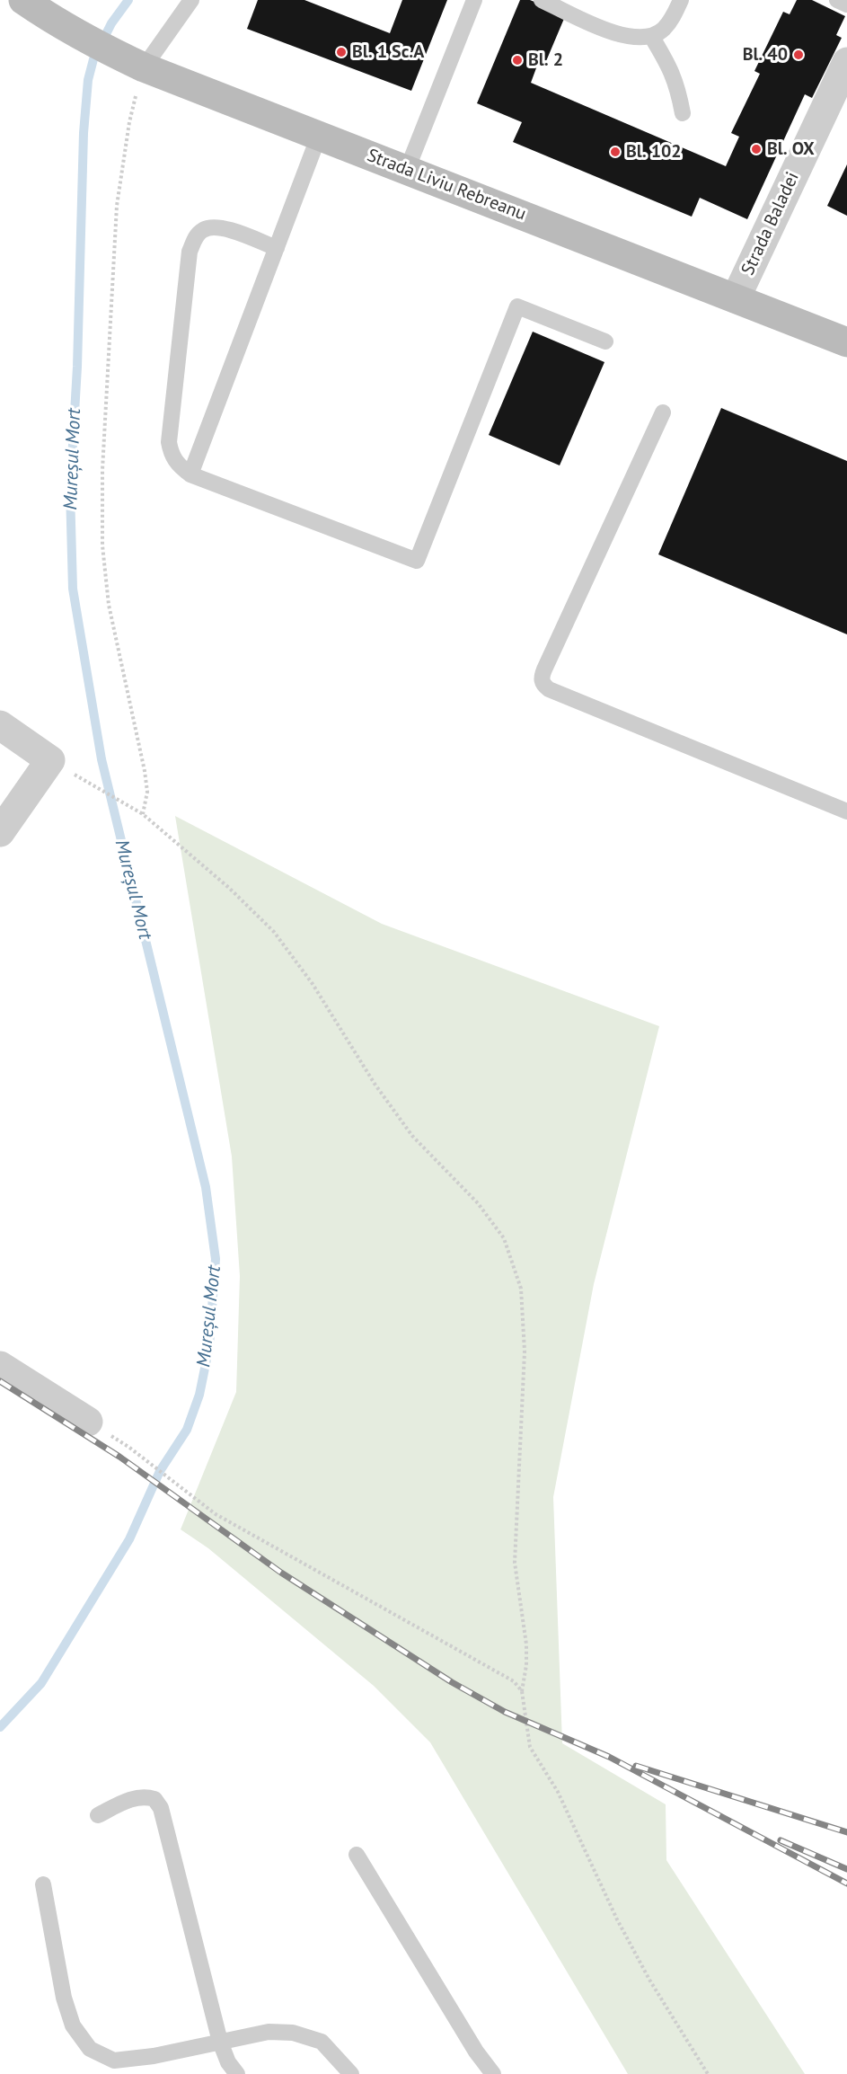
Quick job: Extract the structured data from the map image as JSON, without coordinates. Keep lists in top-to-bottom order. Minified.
{"streets":{"street":["Strada Liviu Rebreanu","Strada Baladei"]},"crossings":[["Strada Liviu Rebreanu","Strada Baladei"]],"water":["Mureșul Mort"],"places":["Bl. 1 Sc.A","Bl. 40","Bl. 2","Bl. OX","Bl. 102"]}
